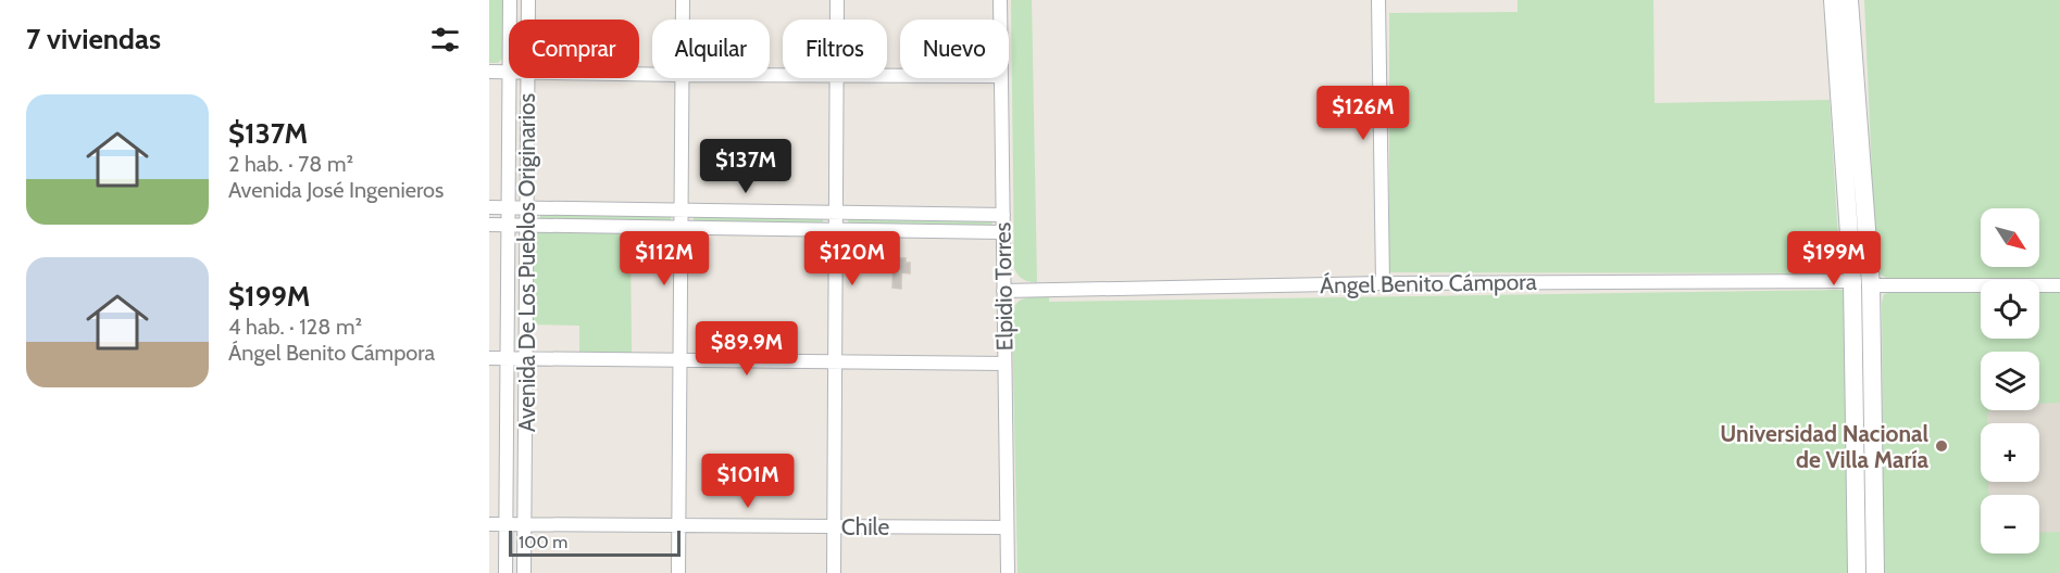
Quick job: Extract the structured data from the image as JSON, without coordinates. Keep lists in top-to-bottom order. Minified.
{"streets":{"street":["Avenida De Los Pueblos Originarios","Ángel Benito Cámpora","Elpidio Torres","Chile"]},"crossings":[["Avenida De Los Pueblos Originarios","Chile"],["Ángel Benito Cámpora","Elpidio Torres"],["Elpidio Torres","Chile"]],"places":["Universidad Nacional de Villa María"],"scale_bar":"100 m","north":"bottom right","page":{"heading":"7 viviendas","chip":["Comprar","Alquilar","Filtros","Nuevo"],"list":[{"name":"$137M","note":"2 hab. · 78 m² · Avenida José Ingenieros"},{"name":"$199M","note":"4 hab. · 128 m² · Ángel Benito Cámpora"}],"price":["$126M","$137M","$112M","$120M","$199M","$89.9M","$101M"],"map_buttons":["+","−"],"scale":"100 m"}}
